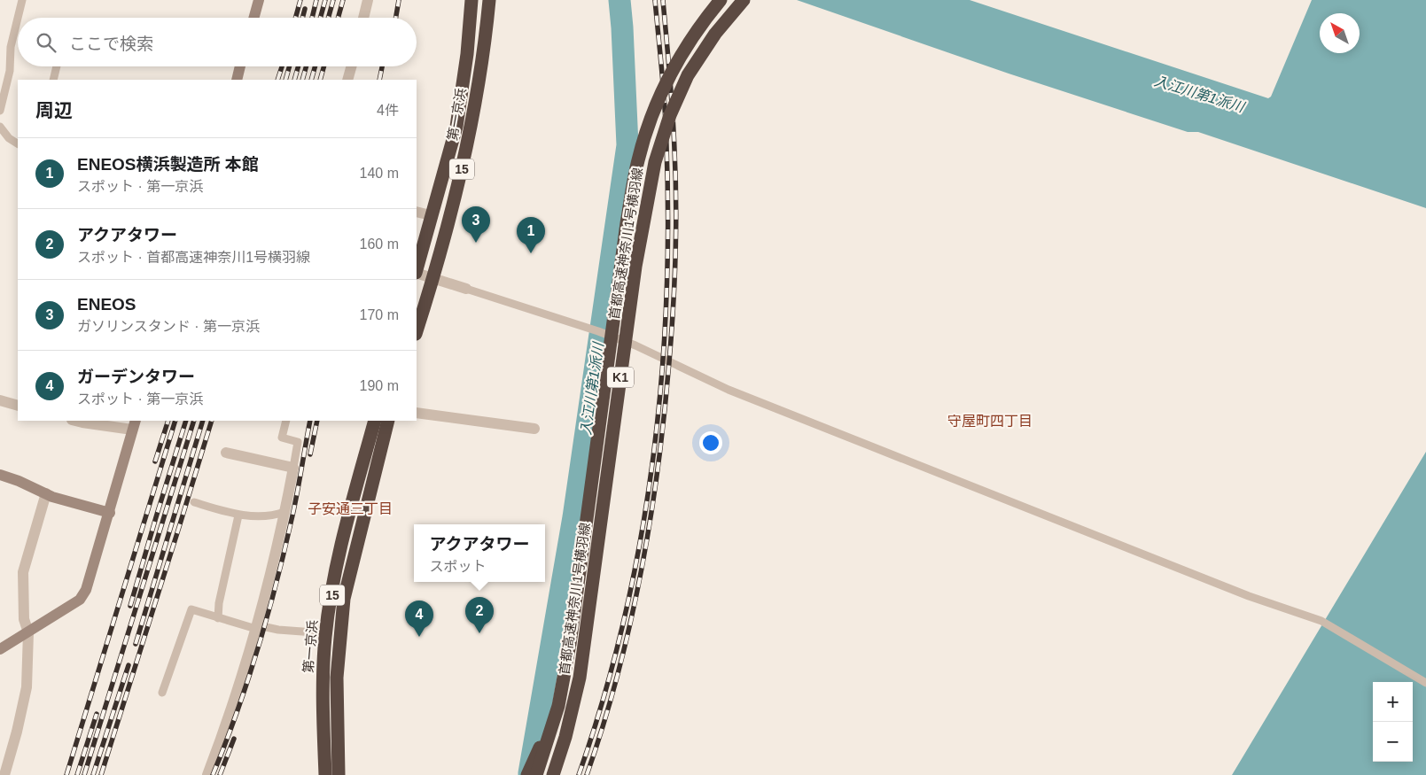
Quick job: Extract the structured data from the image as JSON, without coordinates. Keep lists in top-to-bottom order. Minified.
{"streets":{"highway":["第一京浜","15","首都高速神奈川1号横羽線","K1"]},"districts":["守屋町四丁目","子安通三丁目"],"water":["入江川第1派川"],"north":"top left","page":{"search":"ここで検索","heading":["周辺","4件"],"list":[{"mark":"1","name":"ENEOS横浜製造所 本館","note":"スポット · 第一京浜","value":"140 m"},{"mark":"2","name":"アクアタワー","note":"スポット · 首都高速神奈川1号横羽線","value":"160 m"},{"mark":"3","name":"ENEOS","note":"ガソリンスタンド · 第一京浜","value":"170 m"},{"mark":"4","name":"ガーデンタワー","note":"スポット · 第一京浜","value":"190 m"}],"pins":["3","1","2","4"],"popup":["アクアタワー","スポット"],"map_buttons":["+","−"]}}
